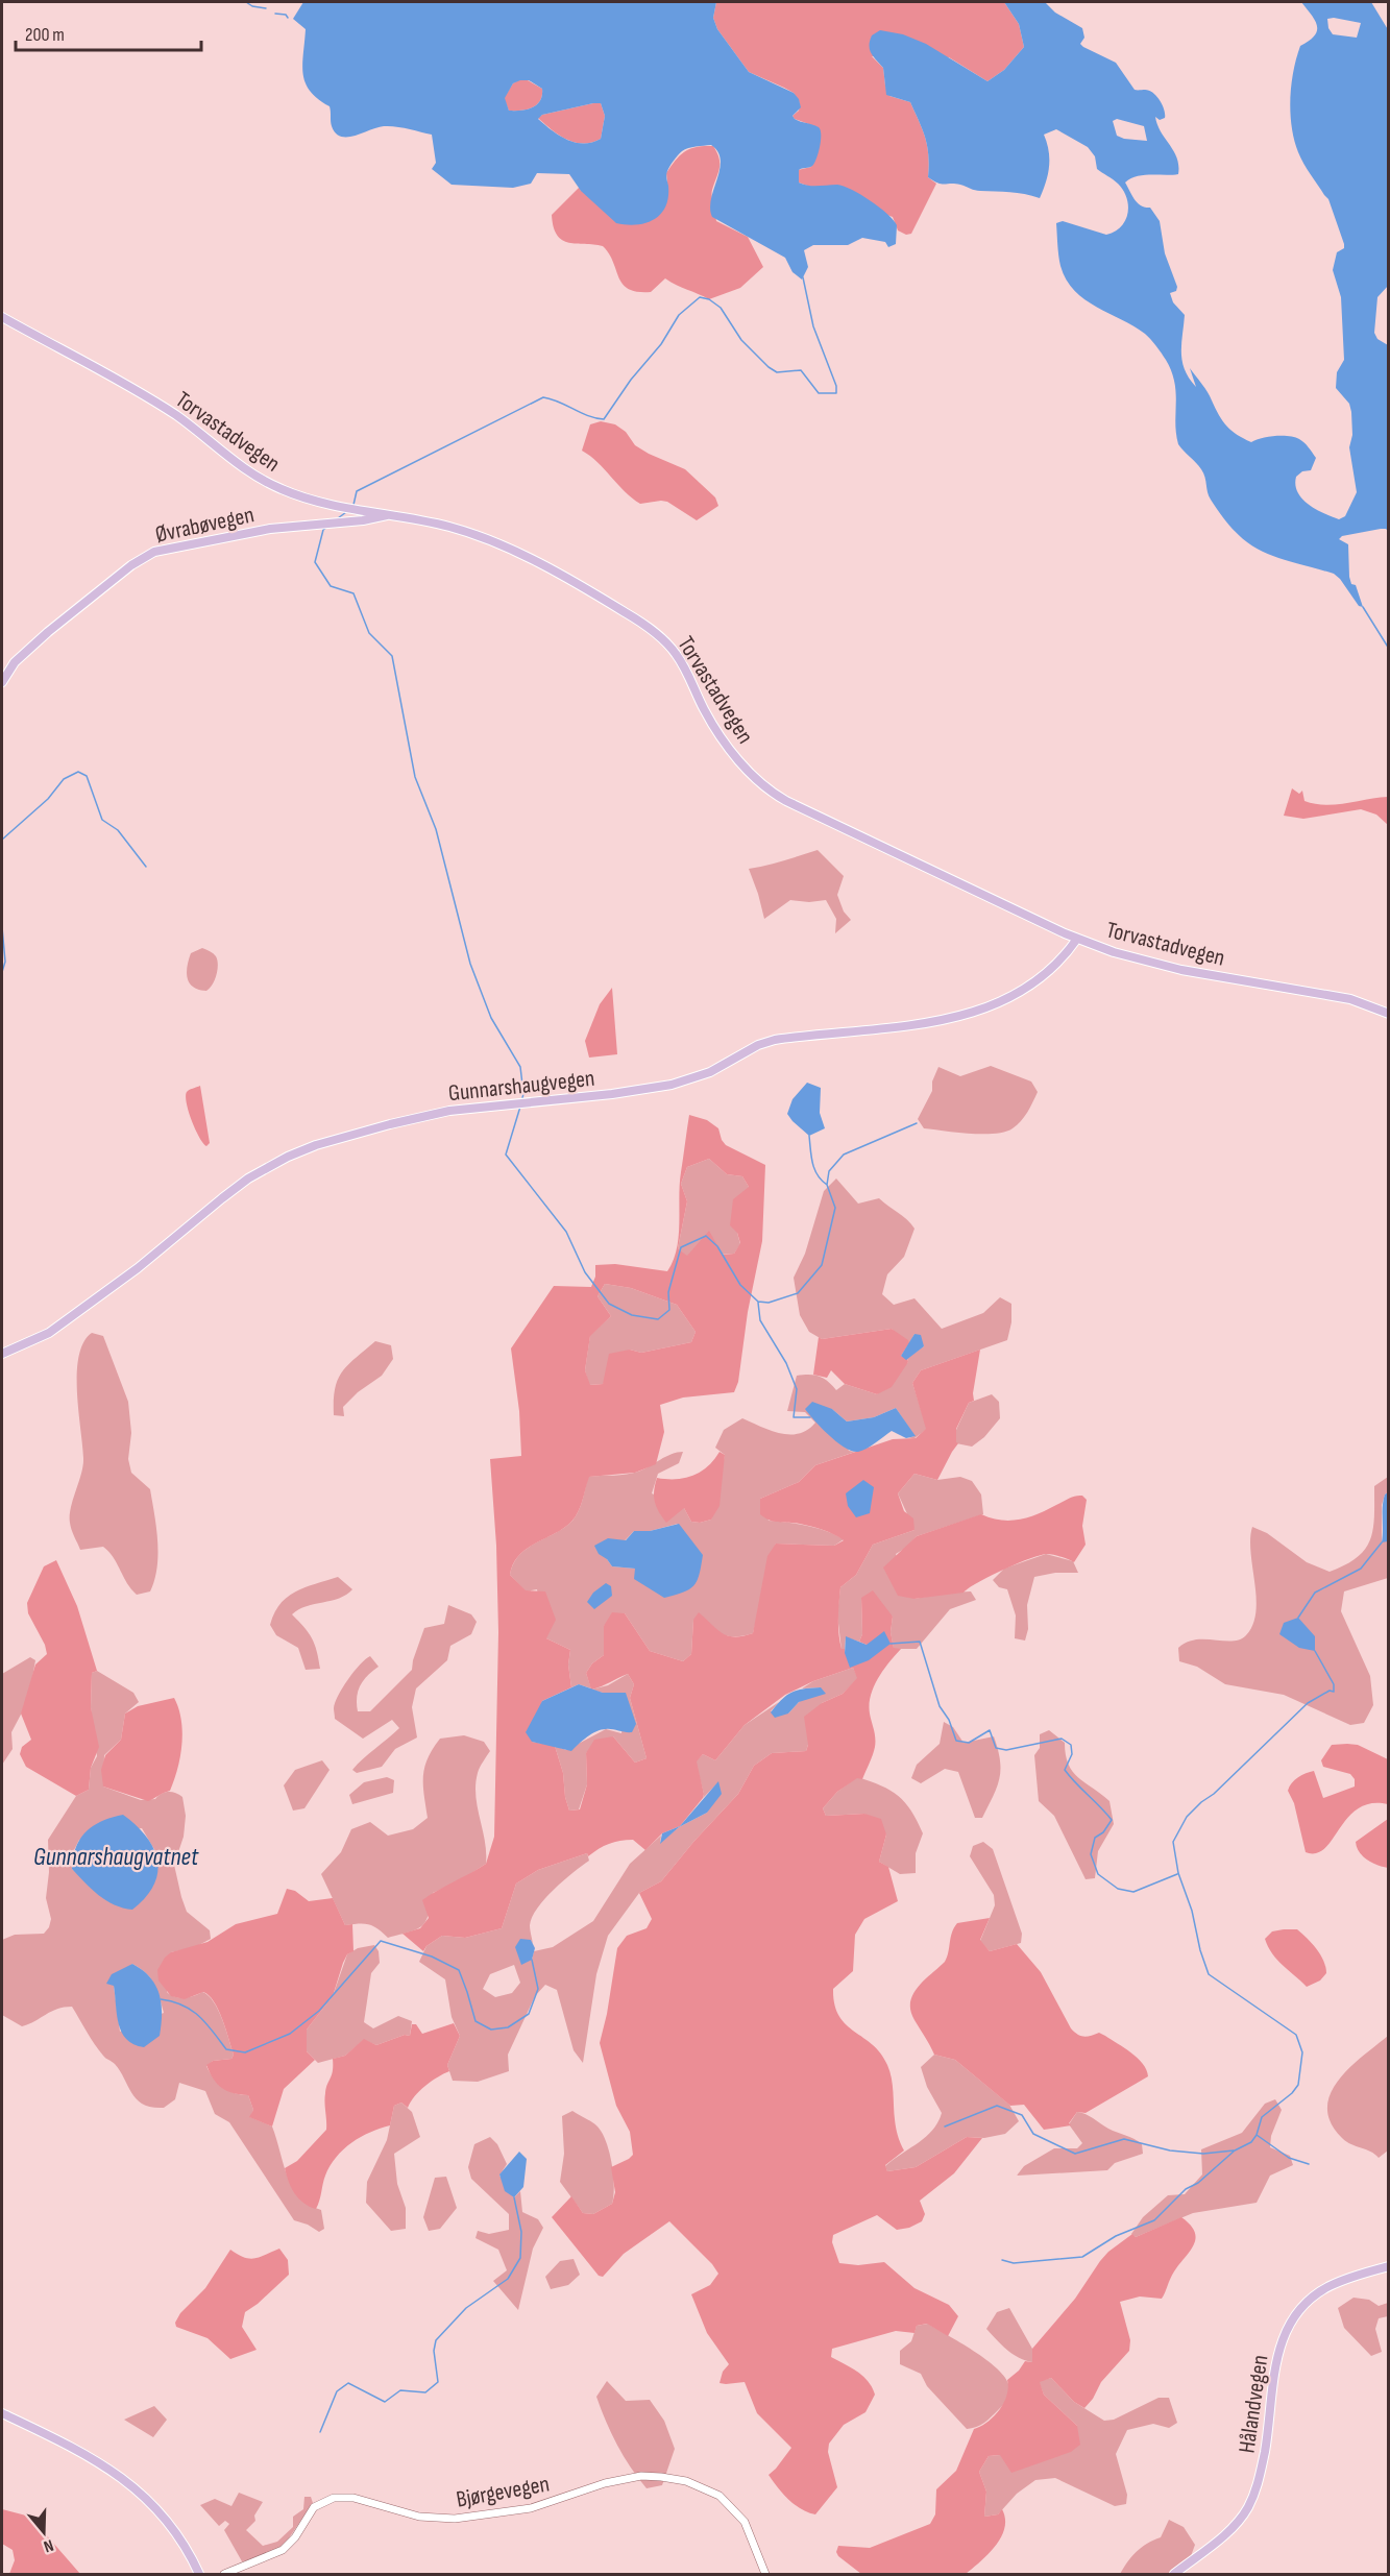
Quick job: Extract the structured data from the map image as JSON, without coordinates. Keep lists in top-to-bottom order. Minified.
{"streets":{"main road":["Torvastadvegen","Øvrabøvegen","Gunnarshaugvegen","Hålandvegen"],"street":["Bjørgevegen"]},"crossings":[["Torvastadvegen","Øvrabøvegen"],["Torvastadvegen","Gunnarshaugvegen"]],"water":["Gunnarshaugvatnet"],"scale_bar":"200 m","north":"bottom"}
